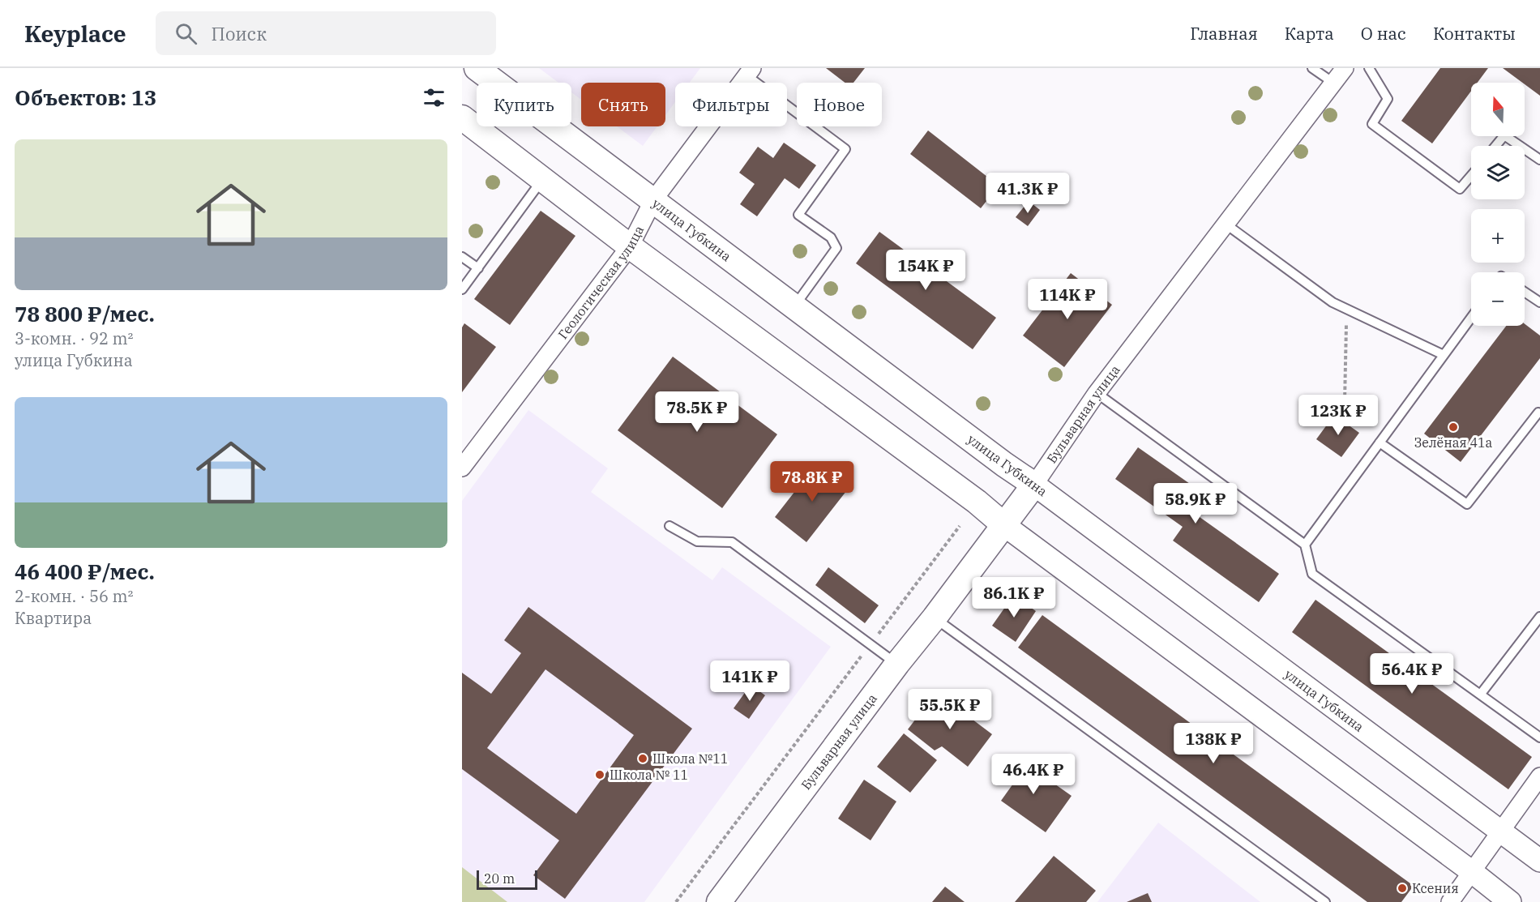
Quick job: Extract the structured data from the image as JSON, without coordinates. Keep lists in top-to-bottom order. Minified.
{"streets":{"main road":["улица Губкина","Бульварная улица"],"street":["Геологическая улица"]},"crossings":[["улица Губкина","Геологическая улица"],["улица Губкина","Бульварная улица"]],"places":["Зелёная 41а","Школа №11","Школа № 11","Ксения"],"scale_bar":"20 m","north":"top","page":{"header":"Keyplace","search":"Поиск","nav":["Главная","Карта","О нас","Контакты"],"heading":"Объектов: 13","map_buttons":["+","−"],"chip":["Купить","Снять","Фильтры","Новое"],"list":[{"name":"78 800 ₽/мес.","note":"3-комн. · 92 m² · улица Губкина"},{"name":"46 400 ₽/мес.","note":"2-комн. · 56 m² · Квартира"}],"price":["41.3K ₽","154K ₽","114K ₽","78.5K ₽","123K ₽","78.8K ₽","58.9K ₽","86.1K ₽","56.4K ₽","141K ₽","55.5K ₽","138K ₽","46.4K ₽"],"scale":"20 m"}}
